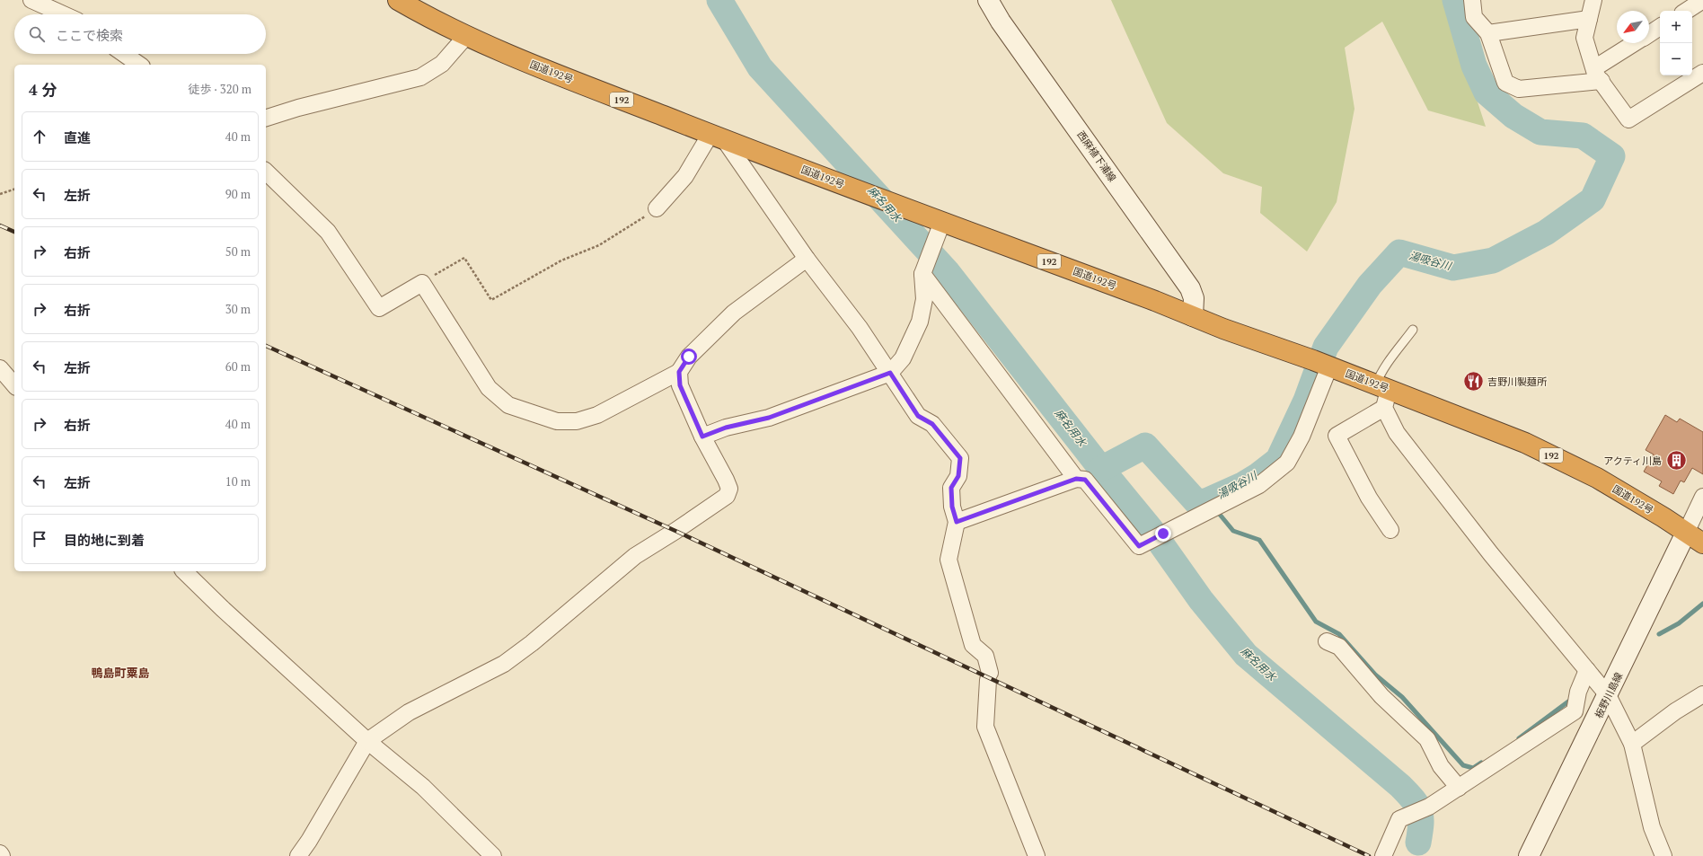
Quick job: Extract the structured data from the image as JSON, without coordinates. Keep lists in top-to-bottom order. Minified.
{"streets":{"highway":["国道192号","192"],"main road":["西麻植下浦線","板野川島線"]},"crossings":[["国道192号","西麻植下浦線"],["国道192号","板野川島線"]],"districts":["鴨島町粟島"],"water":["麻名用水","湯吸谷川"],"places":{"restaurant":["吉野川製麺所"],"building":["アクティ川島"]},"north":"bottom left","page":{"map_buttons":["+","−"],"search":"ここで検索","heading":["4 分","徒歩 · 320 m"],"list":[["直進","40 m"],["左折","90 m"],["右折","50 m"],["右折","30 m"],["左折","60 m"],["右折","40 m"],["左折","10 m"],"目的地に到着"]}}
